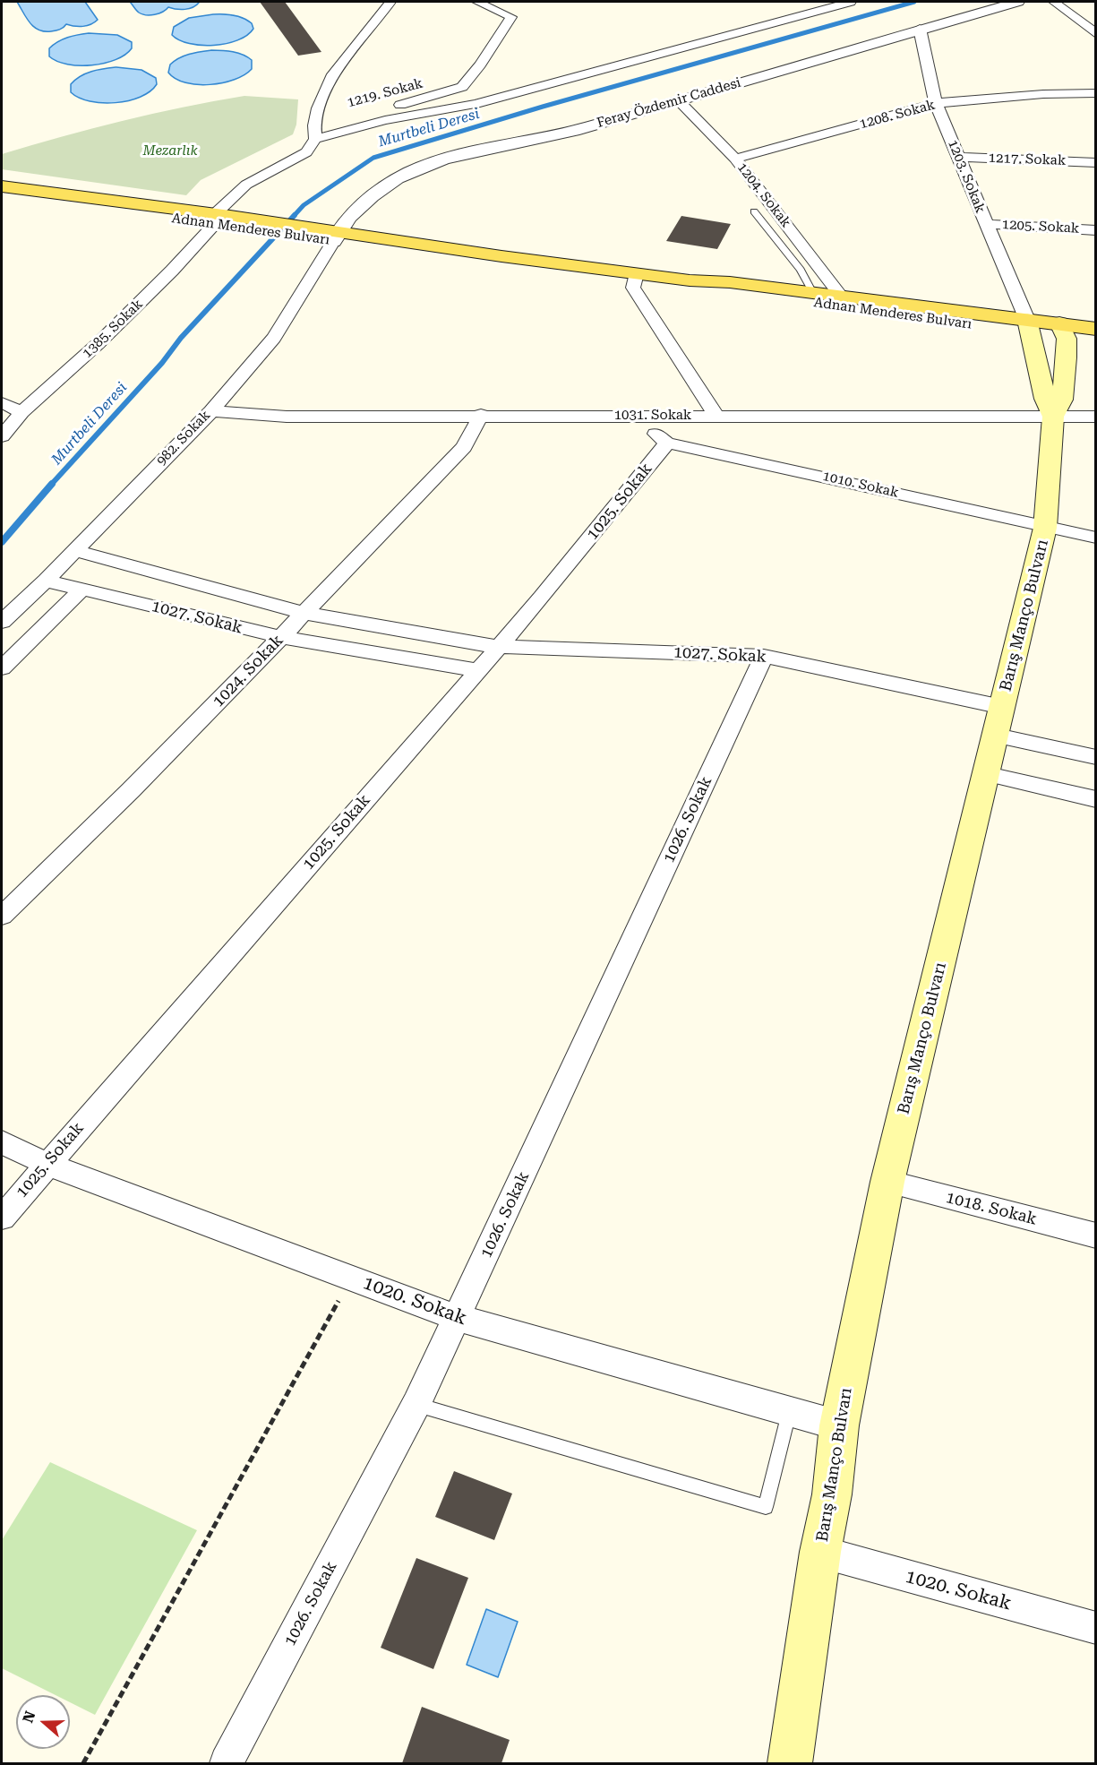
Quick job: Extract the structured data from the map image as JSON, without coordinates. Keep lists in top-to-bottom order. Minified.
{"streets":{"main road":["Adnan Menderes Bulvarı","Barış Manço Bulvarı"],"street":["1219. Sokak","Feray Özdemir Caddesi","1208. Sokak","1217. Sokak","1203. Sokak","1204. Sokak","1205. Sokak","1385. Sokak","1031. Sokak","982. Sokak","1010. Sokak","1025. Sokak","1027. Sokak","1024. Sokak","1026. Sokak","1018. Sokak","1020. Sokak"]},"crossings":[["Feray Özdemir Caddesi","1203. Sokak"],["Feray Özdemir Caddesi","1204. Sokak"],["Feray Özdemir Caddesi","Adnan Menderes Bulvarı"],["Feray Özdemir Caddesi","982. Sokak"],["1208. Sokak","1203. Sokak"],["1208. Sokak","1204. Sokak"],["1217. Sokak","1203. Sokak"],["1203. Sokak","1205. Sokak"],["1203. Sokak","Adnan Menderes Bulvarı"],["1203. Sokak","Barış Manço Bulvarı"],["1204. Sokak","Adnan Menderes Bulvarı"],["Adnan Menderes Bulvarı","1385. Sokak"],["Adnan Menderes Bulvarı","982. Sokak"],["Adnan Menderes Bulvarı","Barış Manço Bulvarı"],["1031. Sokak","982. Sokak"],["1031. Sokak","1010. Sokak"],["1031. Sokak","Barış Manço Bulvarı"],["1031. Sokak","1024. Sokak"],["982. Sokak","1027. Sokak"],["1010. Sokak","1025. Sokak"],["1010. Sokak","Barış Manço Bulvarı"],["1025. Sokak","1027. Sokak"],["1025. Sokak","1020. Sokak"],["Barış Manço Bulvarı","1027. Sokak"],["Barış Manço Bulvarı","1018. Sokak"],["Barış Manço Bulvarı","1020. Sokak"],["1027. Sokak","1024. Sokak"],["1027. Sokak","1026. Sokak"],["1026. Sokak","1020. Sokak"]],"water":["Murtbeli Deresi"],"parks":["Mezarlık"],"north":"left"}
